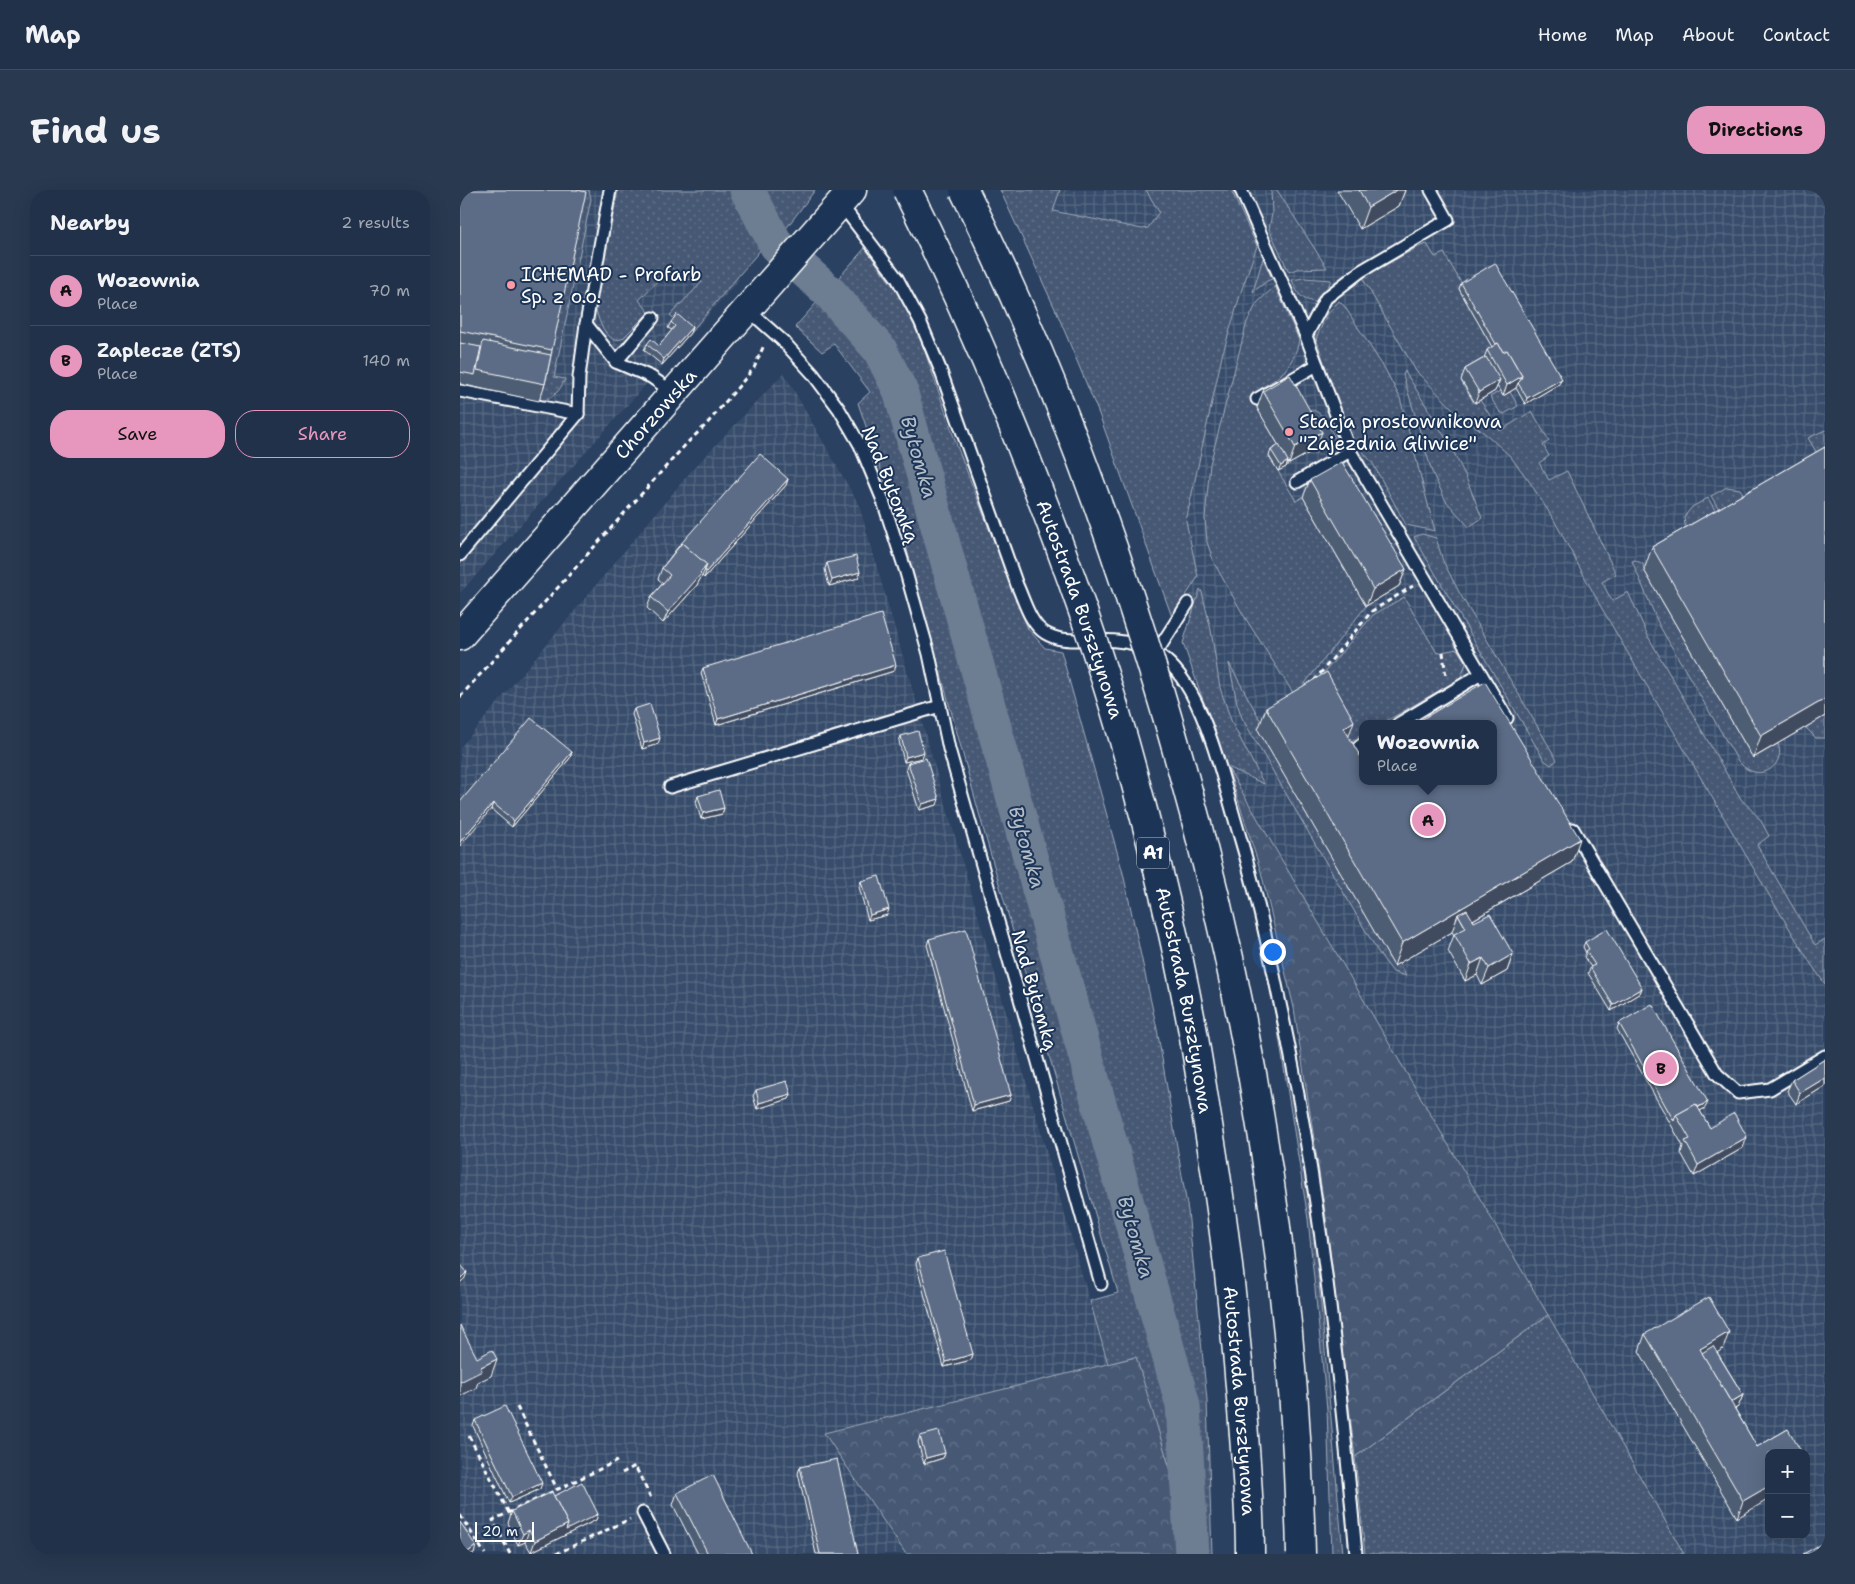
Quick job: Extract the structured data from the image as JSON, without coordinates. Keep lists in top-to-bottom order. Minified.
{"streets":{"main road":["Chorzowska","Autostrada Bursztynowa","A1"],"lane":["Nad Bytomką"]},"crossings":[["Chorzowska","Nad Bytomką"]],"water":["Bytomka"],"places":["ICHEMAD - Profarb Sp. z o.o.","Stacja prostownikowa \"Zajezdnia Gliwice\""],"scale_bar":"20 m","page":{"header":"Map","nav":["Home","Map","About","Contact"],"buttons":["Directions",["Save","Share"]],"title":"Find us","heading":["Nearby","2 results"],"list":[{"mark":"A","name":"Wozownia","note":"Place","value":"70 m"},{"mark":"B","name":"Zaplecze (ZTS)","note":"Place","value":"140 m"}],"popup":["Wozownia","Place"],"pins":["A","B"],"map_buttons":["+","−"],"scale":"20 m"}}
